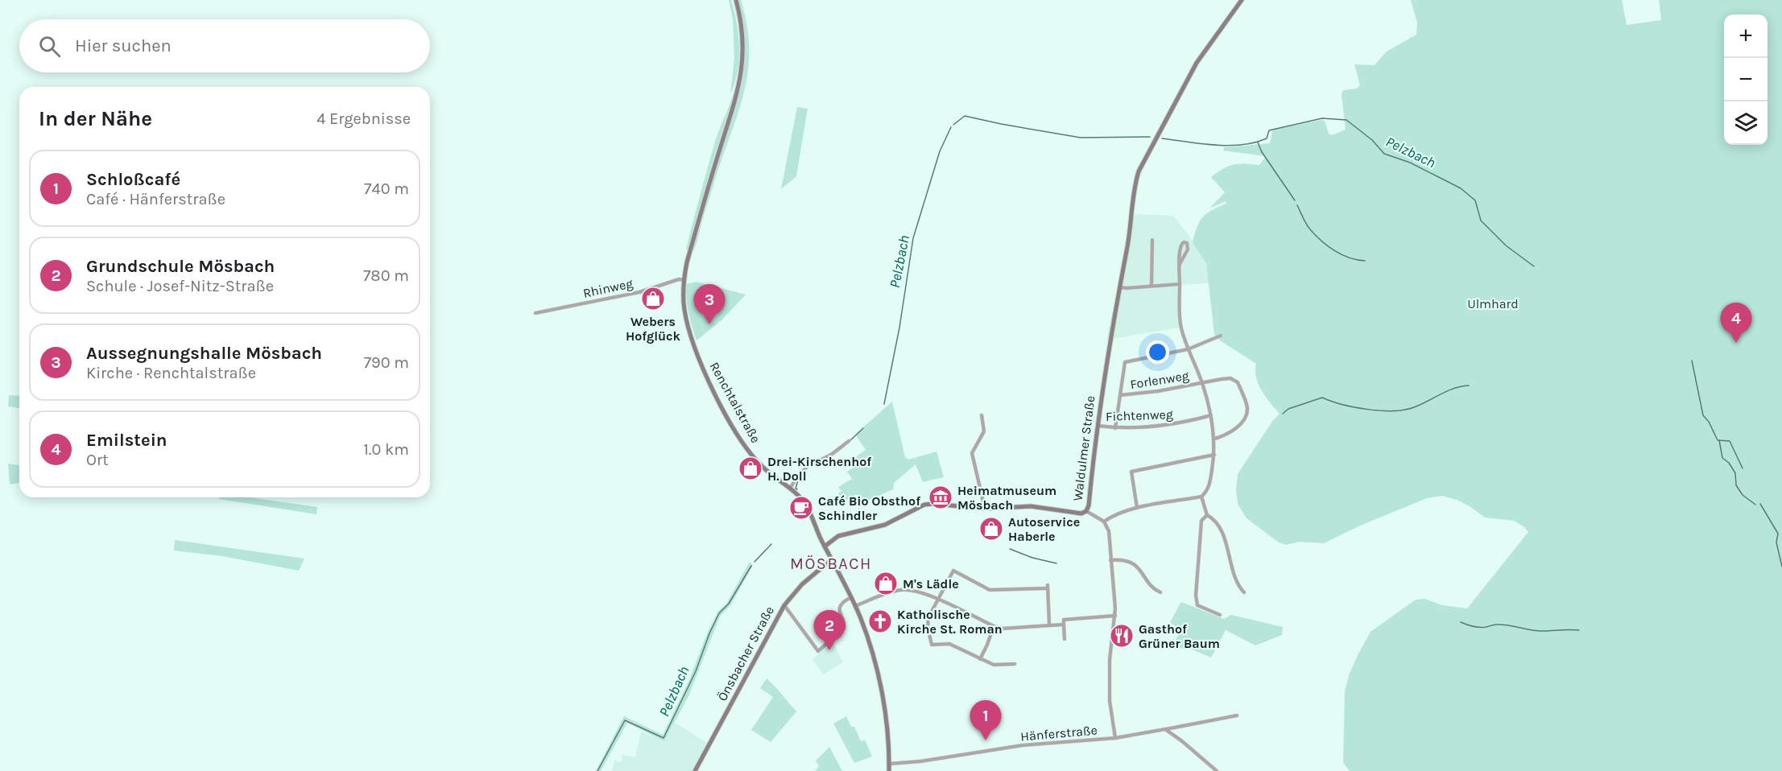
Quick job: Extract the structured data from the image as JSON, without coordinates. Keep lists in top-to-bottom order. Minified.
{"streets":{"street":["Rhinweg","Forlenweg","Renchtalstraße","Fichtenweg","Waldulmer Straße","Önsbacher Straße","Hänferstraße"]},"crossings":[["Rhinweg","Renchtalstraße"],["Renchtalstraße","Waldulmer Straße"],["Renchtalstraße","Önsbacher Straße"],["Renchtalstraße","Hänferstraße"],["Fichtenweg","Waldulmer Straße"]],"districts":["MÖSBACH"],"water":["Pelzbach"],"parks":["Ulmhard"],"places":{"shop":["Webers Hofglück","Drei-Kirschenhof H. Doll","Autoservice Haberle","M's Lädle"],"museum":["Heimatmuseum Mösbach"],"cafe":["Café Bio Obsthof Schindler"],"church":["Katholische Kirche St. Roman"],"restaurant":["Gasthof Grüner Baum"]},"page":{"map_buttons":["+","−"],"search":"Hier suchen","heading":["In der Nähe","4 Ergebnisse"],"list":[{"mark":"1","name":"Schloßcafé","note":"Café · Hänferstraße","value":"740 m"},{"mark":"2","name":"Grundschule Mösbach","note":"Schule · Josef-Nitz-Straße","value":"780 m"},{"mark":"3","name":"Aussegnungshalle Mösbach","note":"Kirche · Renchtalstraße","value":"790 m"},{"mark":"4","name":"Emilstein","note":"Ort","value":"1.0 km"}],"pins":["3","4","2","1"]}}
